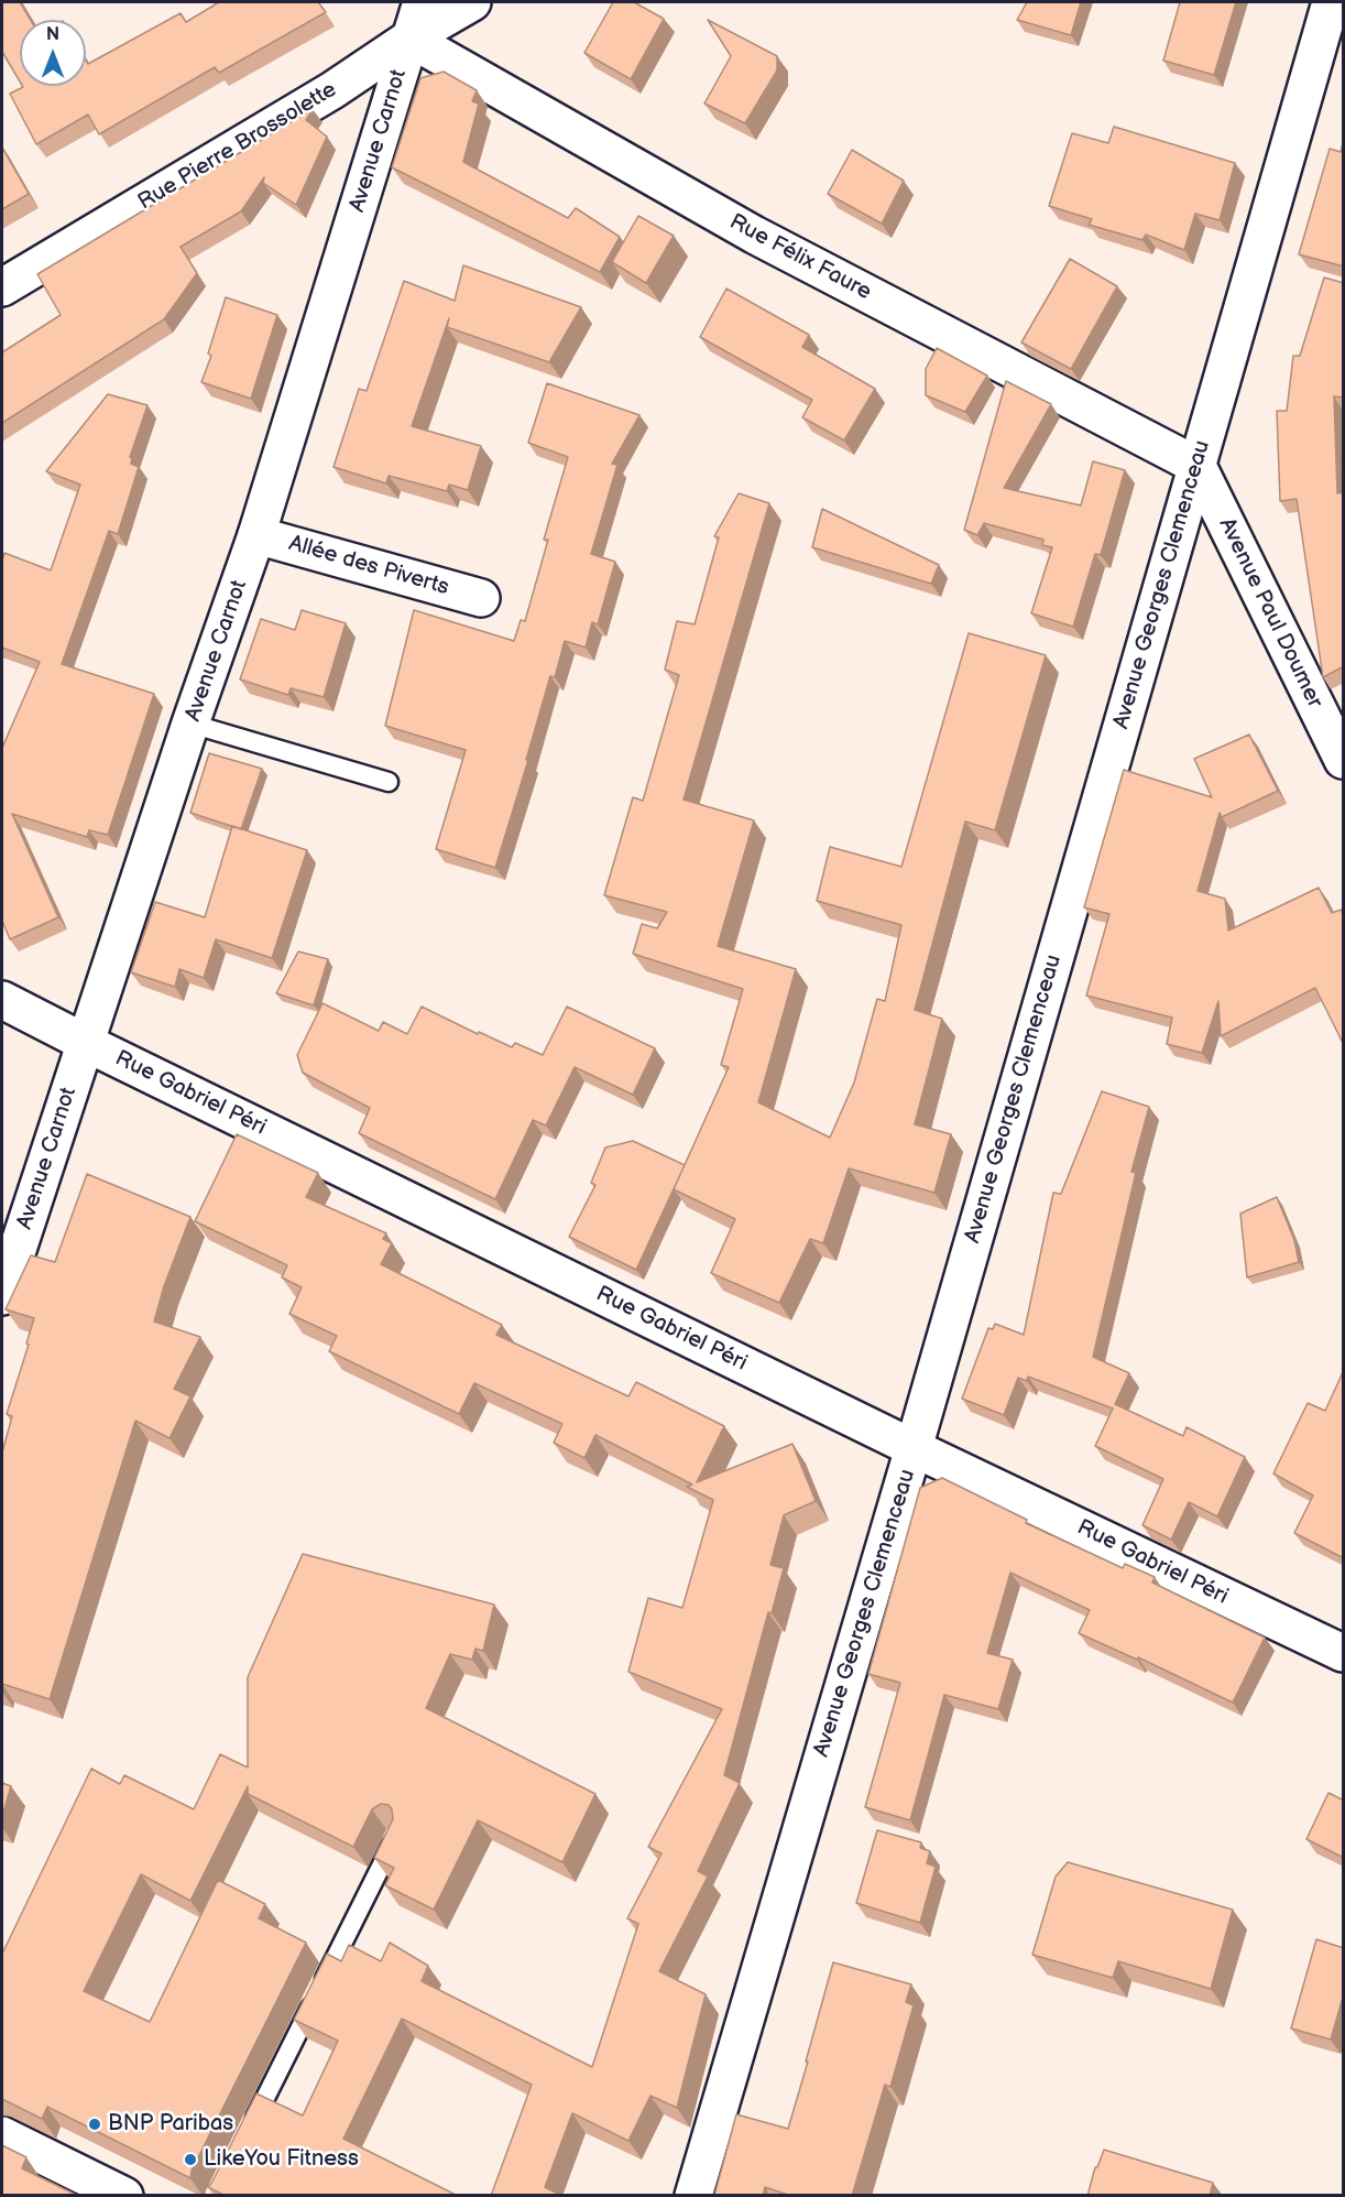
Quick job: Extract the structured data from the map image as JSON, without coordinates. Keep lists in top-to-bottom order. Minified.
{"streets":{"street":["Avenue Carnot","Rue Pierre Brossolette","Rue Félix Faure","Allée des Piverts","Avenue Georges Clemenceau","Avenue Paul Doumer","Rue Gabriel Péri"]},"crossings":[["Avenue Carnot","Rue Pierre Brossolette"],["Avenue Carnot","Rue Félix Faure"],["Avenue Carnot","Allée des Piverts"],["Avenue Carnot","Rue Gabriel Péri"],["Rue Pierre Brossolette","Rue Félix Faure"],["Rue Félix Faure","Avenue Georges Clemenceau"],["Rue Félix Faure","Avenue Paul Doumer"],["Avenue Georges Clemenceau","Avenue Paul Doumer"],["Avenue Georges Clemenceau","Rue Gabriel Péri"]],"places":["BNP Paribas","LikeYou Fitness"],"north":"top"}
